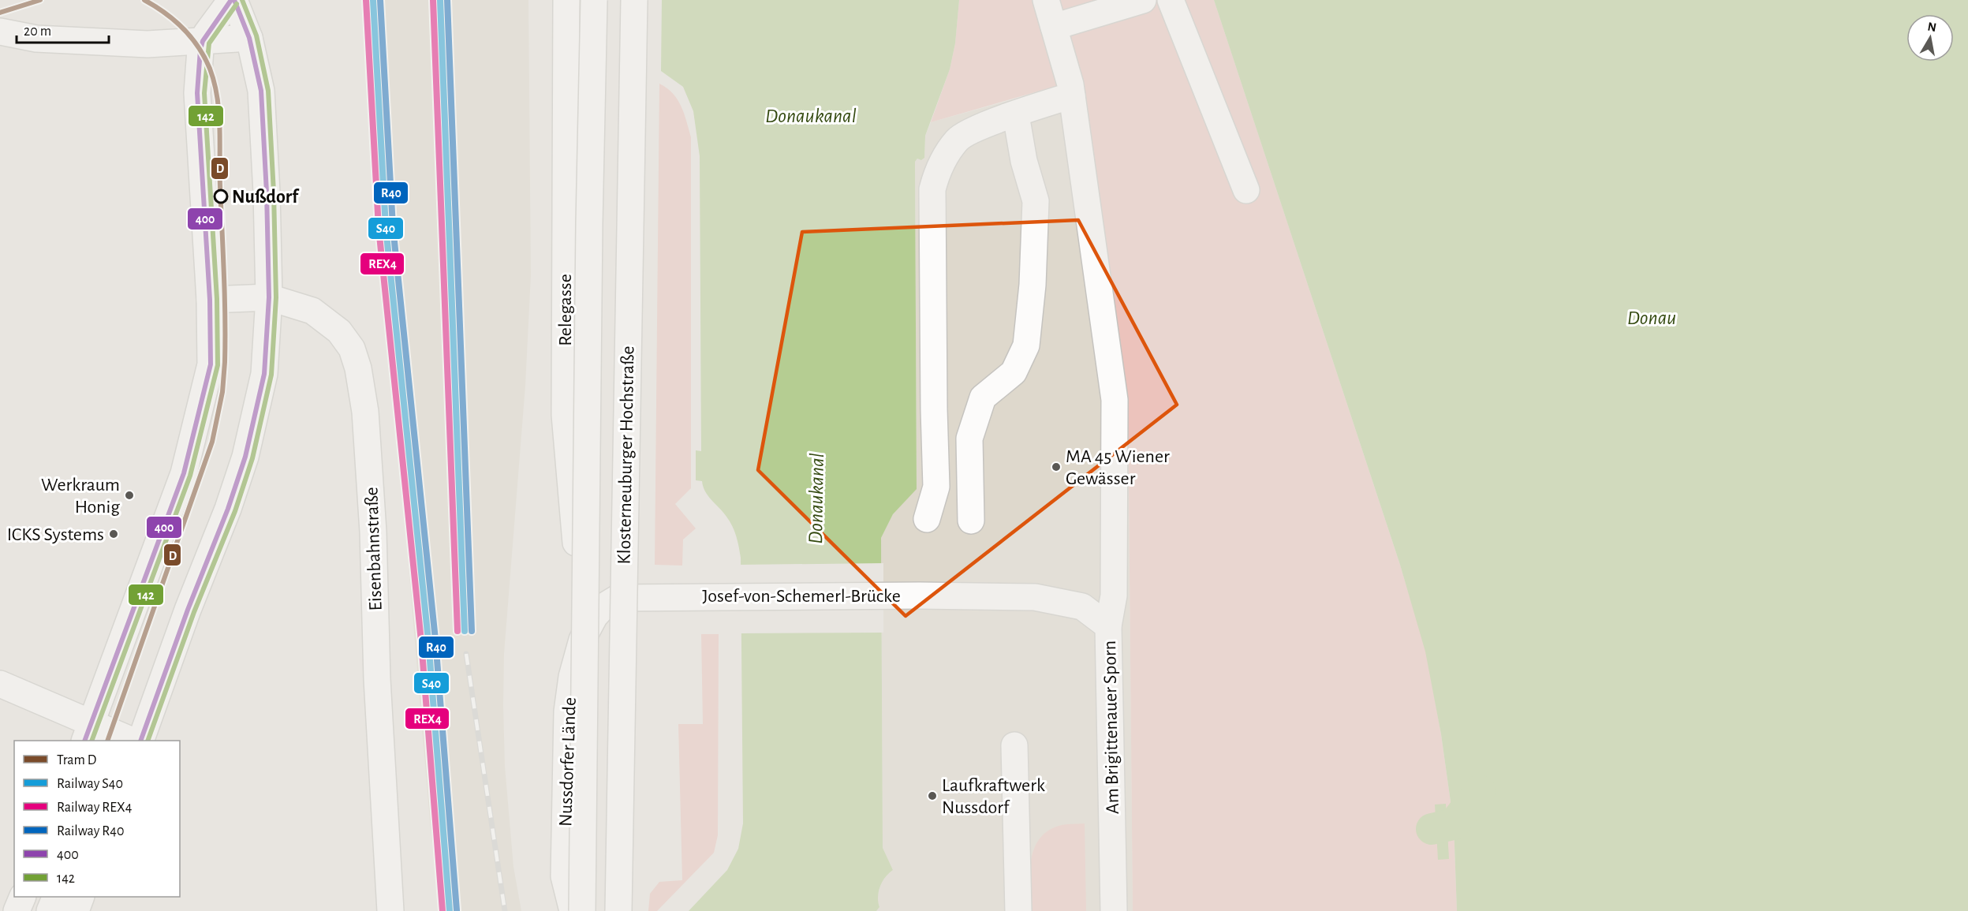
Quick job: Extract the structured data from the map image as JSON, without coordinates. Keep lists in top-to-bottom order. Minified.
{"streets":{"main road":["Relegasse","Klosterneuburger Hochstraße","Eisenbahnstraße","Josef-von-Schemerl-Brücke","Am Brigittenauer Sporn","Nussdorfer Lände"]},"crossings":[["Relegasse","Josef-von-Schemerl-Brücke"],["Relegasse","Nussdorfer Lände"],["Josef-von-Schemerl-Brücke","Am Brigittenauer Sporn"],["Josef-von-Schemerl-Brücke","Nussdorfer Lände"]],"water":["Donaukanal","Donau"],"places":["Nußdorf","MA 45 Wiener Gewässer","Werkraum Honig","ICKS Systems","Laufkraftwerk Nussdorf"],"lines":["tram line D","rail line S40","rail line REX4","rail line R40","transit line 400","transit line 142"],"legend":["Tram D","Railway S40","Railway REX4","Railway R40","400","142"],"scale_bar":"20 m","north":"top"}
